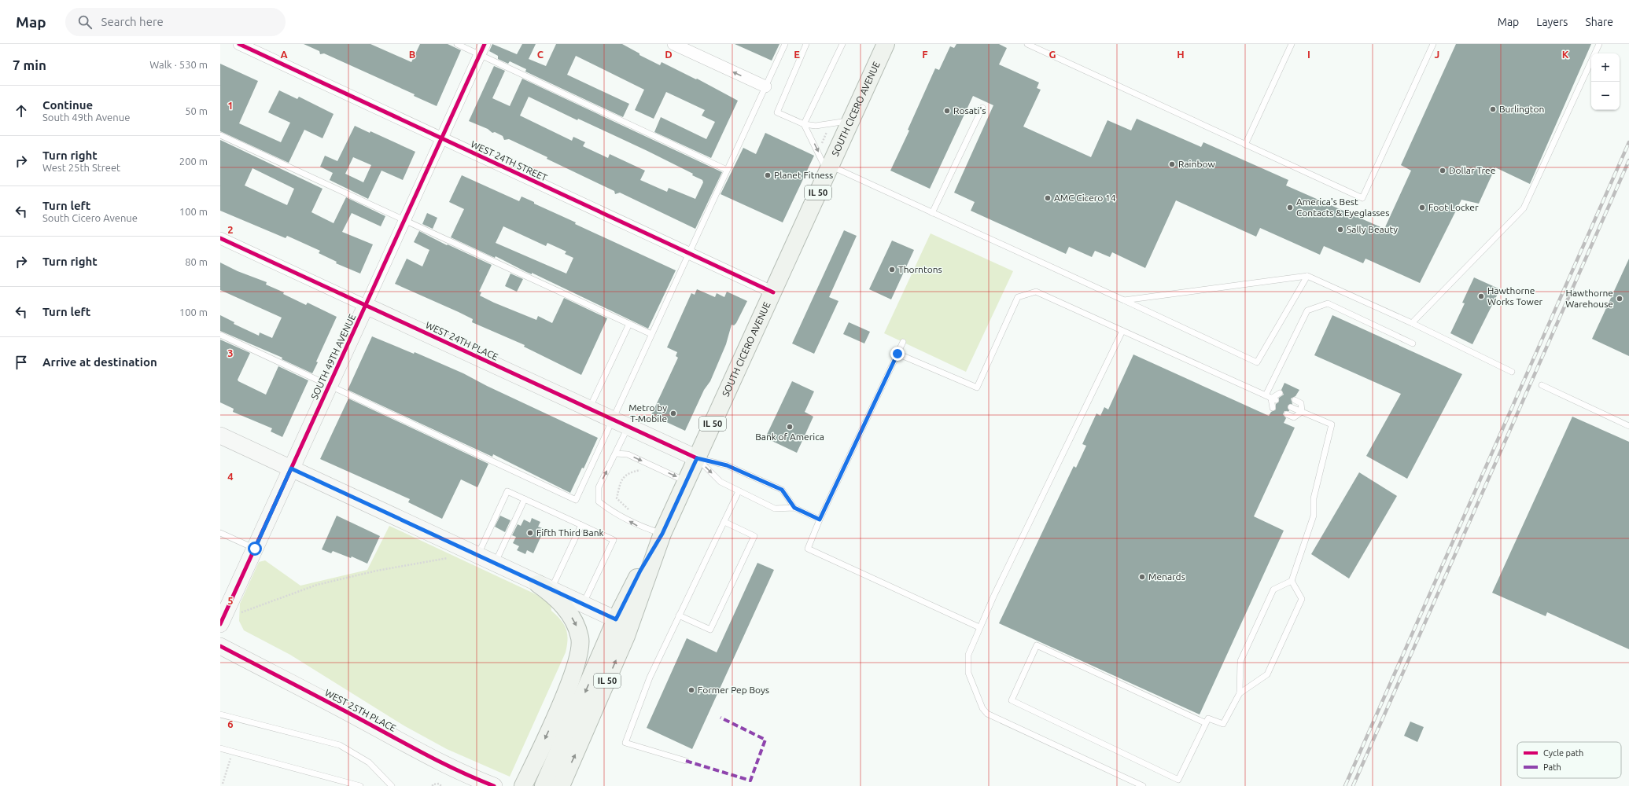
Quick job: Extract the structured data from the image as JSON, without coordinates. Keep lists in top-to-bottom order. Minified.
{"streets":{"main road":["SOUTH CICERO AVENUE","IL 50"],"street":["WEST 24TH STREET","WEST 24TH PLACE","SOUTH 49TH AVENUE","WEST 25TH PLACE"]},"crossings":[["SOUTH CICERO AVENUE","WEST 24TH STREET"],["SOUTH CICERO AVENUE","WEST 24TH PLACE"],["WEST 24TH STREET","SOUTH 49TH AVENUE"],["WEST 24TH PLACE","SOUTH 49TH AVENUE"]],"places":["Burlington","Rosati's","Rainbow","Dollar Tree","Planet Fitness","AMC Cicero 14","America's Best Contacts & Eyeglasses","Foot Locker","Sally Beauty","Thorntons","Hawthorne Works Tower","Hawthorne Warehouse","Metro by T-Mobile","Bank of America","Fifth Third Bank","Menards","Former Pep Boys"],"legend":["Cycle path","Path"],"page":{"header":"Map","search":"Search here","nav":["Map","Layers","Share"],"heading":["7 min","Walk · 530 m"],"map_buttons":["+","−"],"list":[["Continue","South 49th Avenue","50 m"],["Turn right","West 25th Street","200 m"],["Turn left","South Cicero Avenue","100 m"],["Turn right","80 m"],["Turn left","100 m"],"Arrive at destination"]},"grid":{"columns":["A","B","C","D","E","F","G","H","I","J","K"],"rows":["1","2","3","4","5","6"]}}
